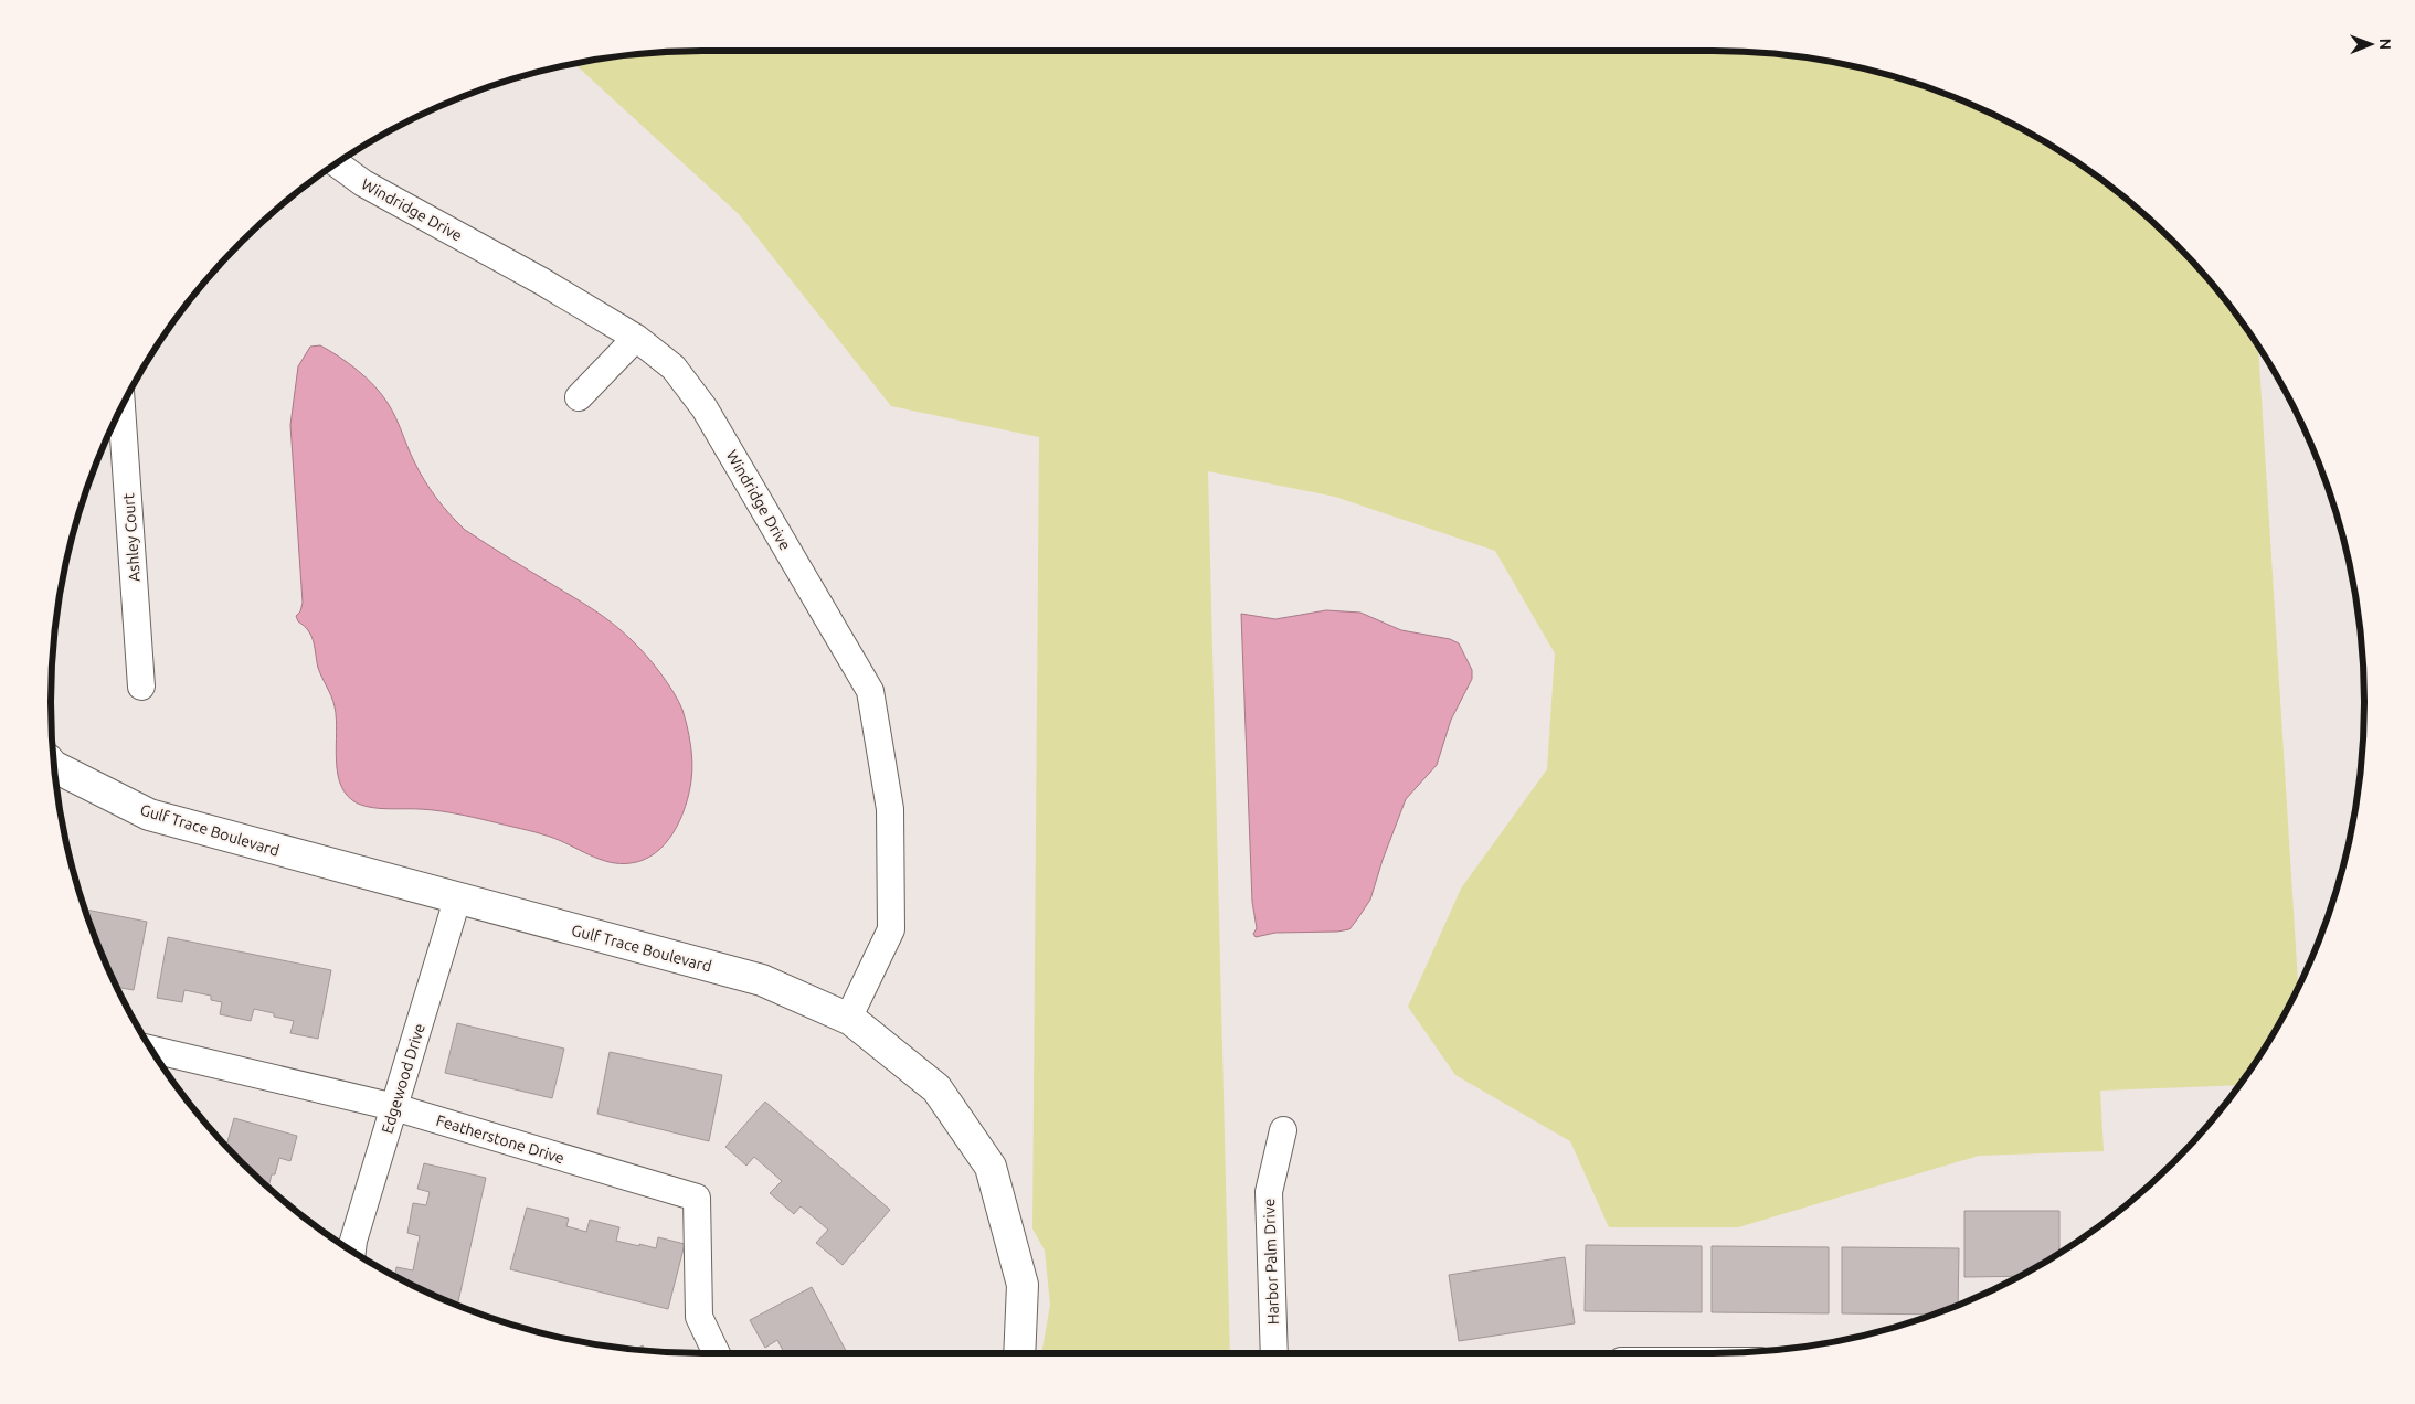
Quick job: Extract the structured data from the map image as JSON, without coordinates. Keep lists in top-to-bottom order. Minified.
{"streets":{"street":["Windridge Drive","Ashley Court","Gulf Trace Boulevard","Edgewood Drive","Featherstone Drive","Harbor Palm Drive"]},"crossings":[["Windridge Drive","Gulf Trace Boulevard"],["Gulf Trace Boulevard","Edgewood Drive"],["Edgewood Drive","Featherstone Drive"]],"north":"right"}
